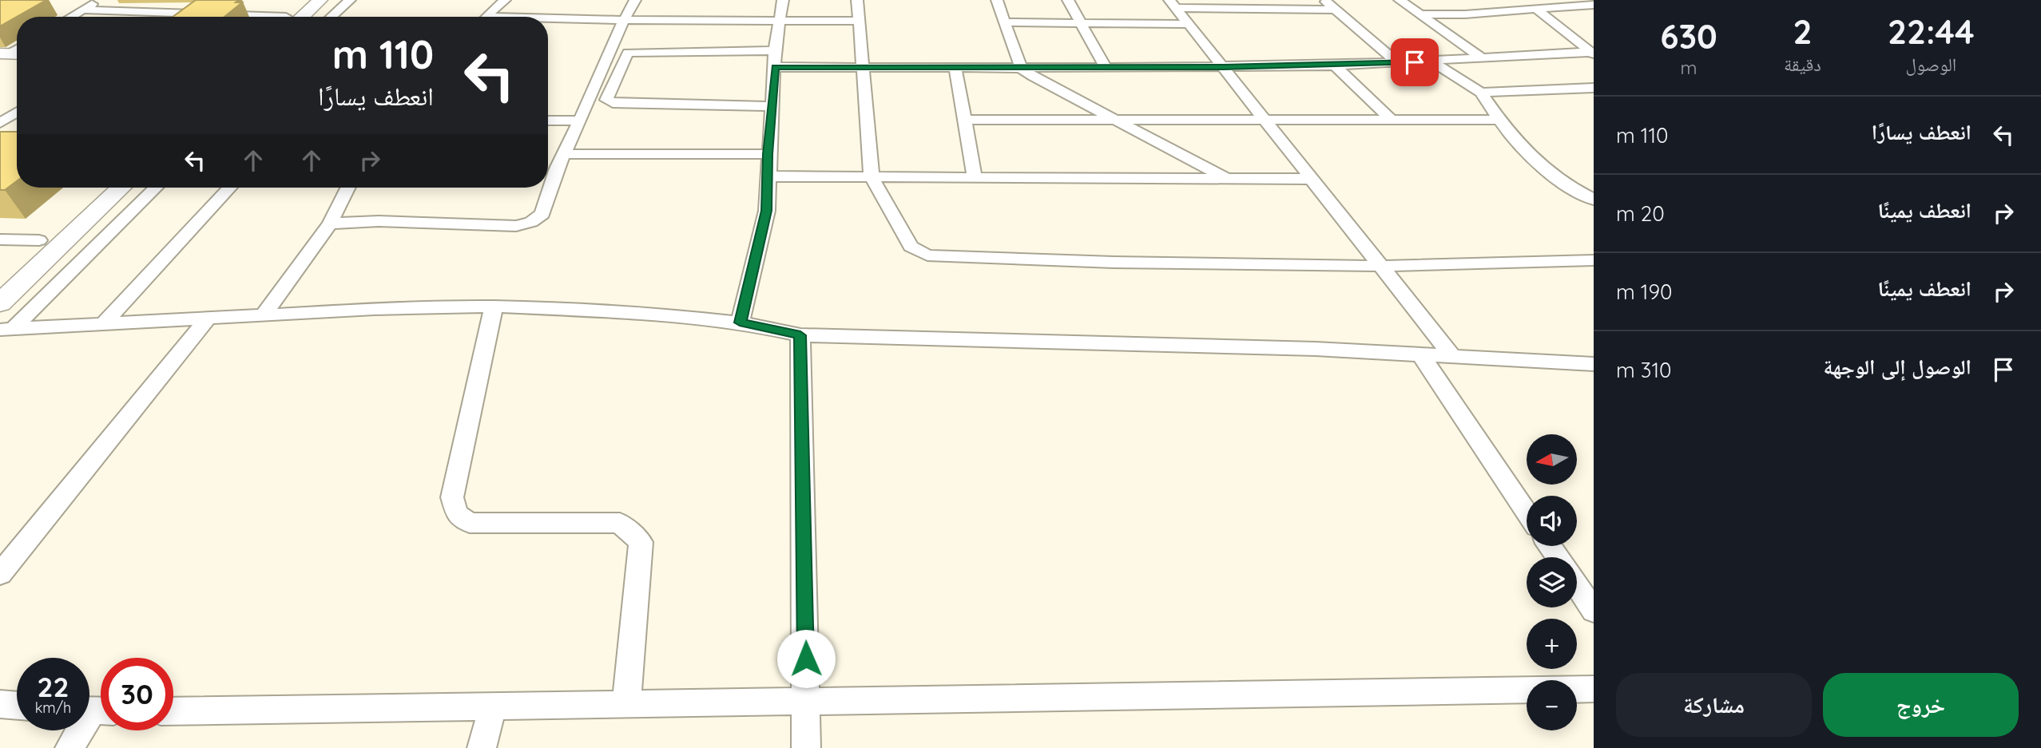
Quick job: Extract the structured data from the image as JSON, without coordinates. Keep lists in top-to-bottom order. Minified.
{"north":"left","page":{"eta":["22:44","الوصول","2","دقيقة","630","m"],"turn":["110 m","انعطف يسارًا"],"list":[{"name":"انعطف يسارًا","value":"110 m"},{"name":"انعطف يمينًا","value":"20 m"},{"name":"انعطف يمينًا","value":"190 m"},{"name":"الوصول إلى الوجهة","value":"310 m"}],"map_buttons":["+","−"],"speed":"22 km/h","limit":"30","buttons":["خروج","مشاركة"]}}
